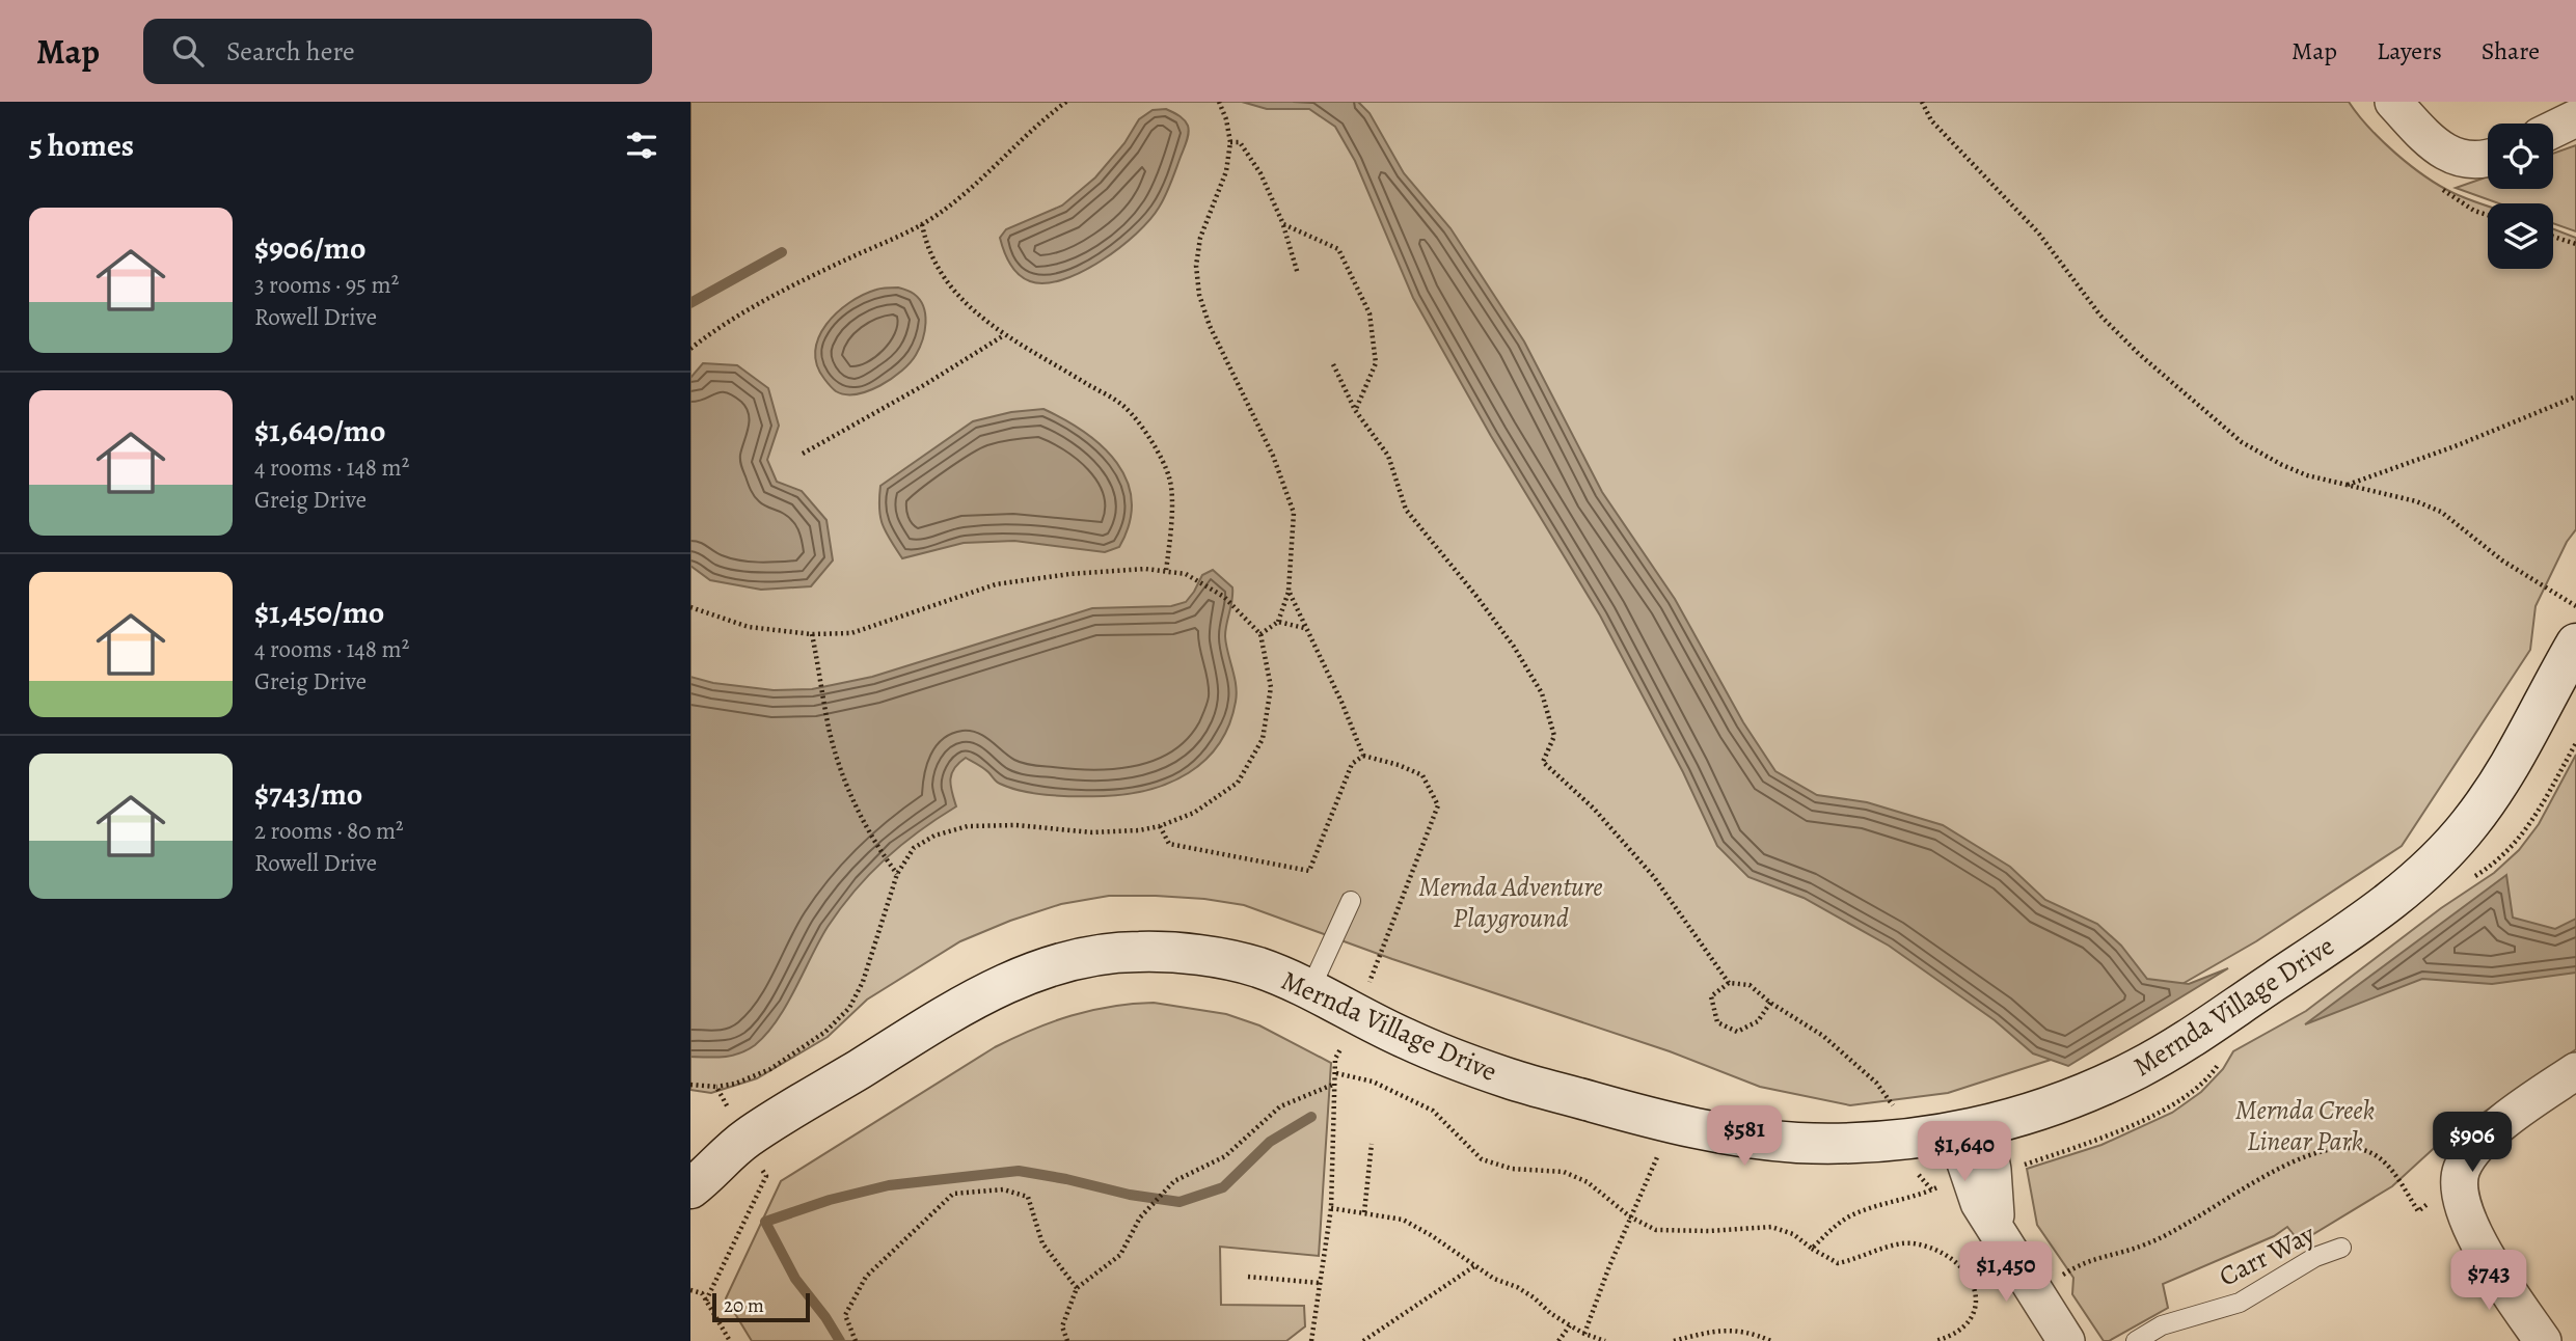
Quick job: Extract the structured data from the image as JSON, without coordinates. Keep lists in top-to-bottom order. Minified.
{"streets":{"street":["Mernda Village Drive"],"lane":["Carr Way"]},"parks":["Mernda Adventure Playground","Mernda Creek Linear Park"],"scale_bar":"20 m","page":{"header":"Map","search":"Search here","nav":["Map","Layers","Share"],"heading":"5 homes","list":[{"name":"$906/mo","note":"3 rooms · 95 m² · Rowell Drive"},{"name":"$1,640/mo","note":"4 rooms · 148 m² · Greig Drive"},{"name":"$1,450/mo","note":"4 rooms · 148 m² · Greig Drive"},{"name":"$743/mo","note":"2 rooms · 80 m² · Rowell Drive"}],"price":["$581","$906","$1,640","$1,450","$743"],"scale":"20 m"}}
